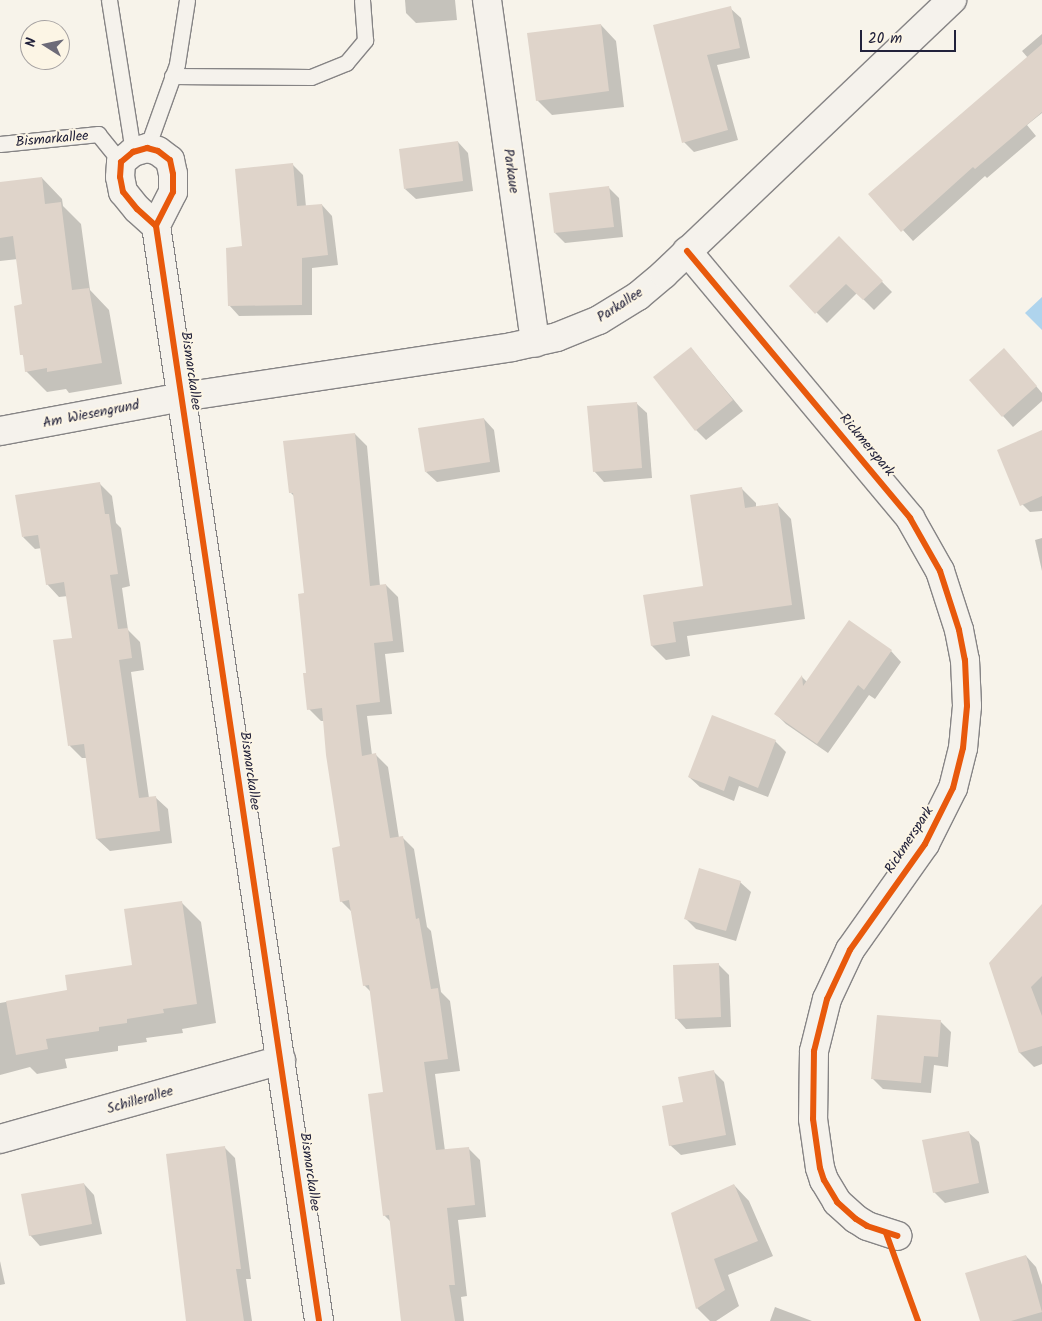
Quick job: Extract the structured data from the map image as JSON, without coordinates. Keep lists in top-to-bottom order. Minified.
{"streets":{"street":["Parkaue","Parkallee","Bismarckallee","Am Wiesengrund","Rickmerspark","Schillerallee"],"lane":["Bismarkallee"]},"crossings":[["Parkaue","Parkallee"],["Parkallee","Bismarckallee"],["Parkallee","Am Wiesengrund"],["Parkallee","Rickmerspark"],["Bismarckallee","Am Wiesengrund"],["Bismarckallee","Schillerallee"]],"scale_bar":"20 m","north":"left"}
